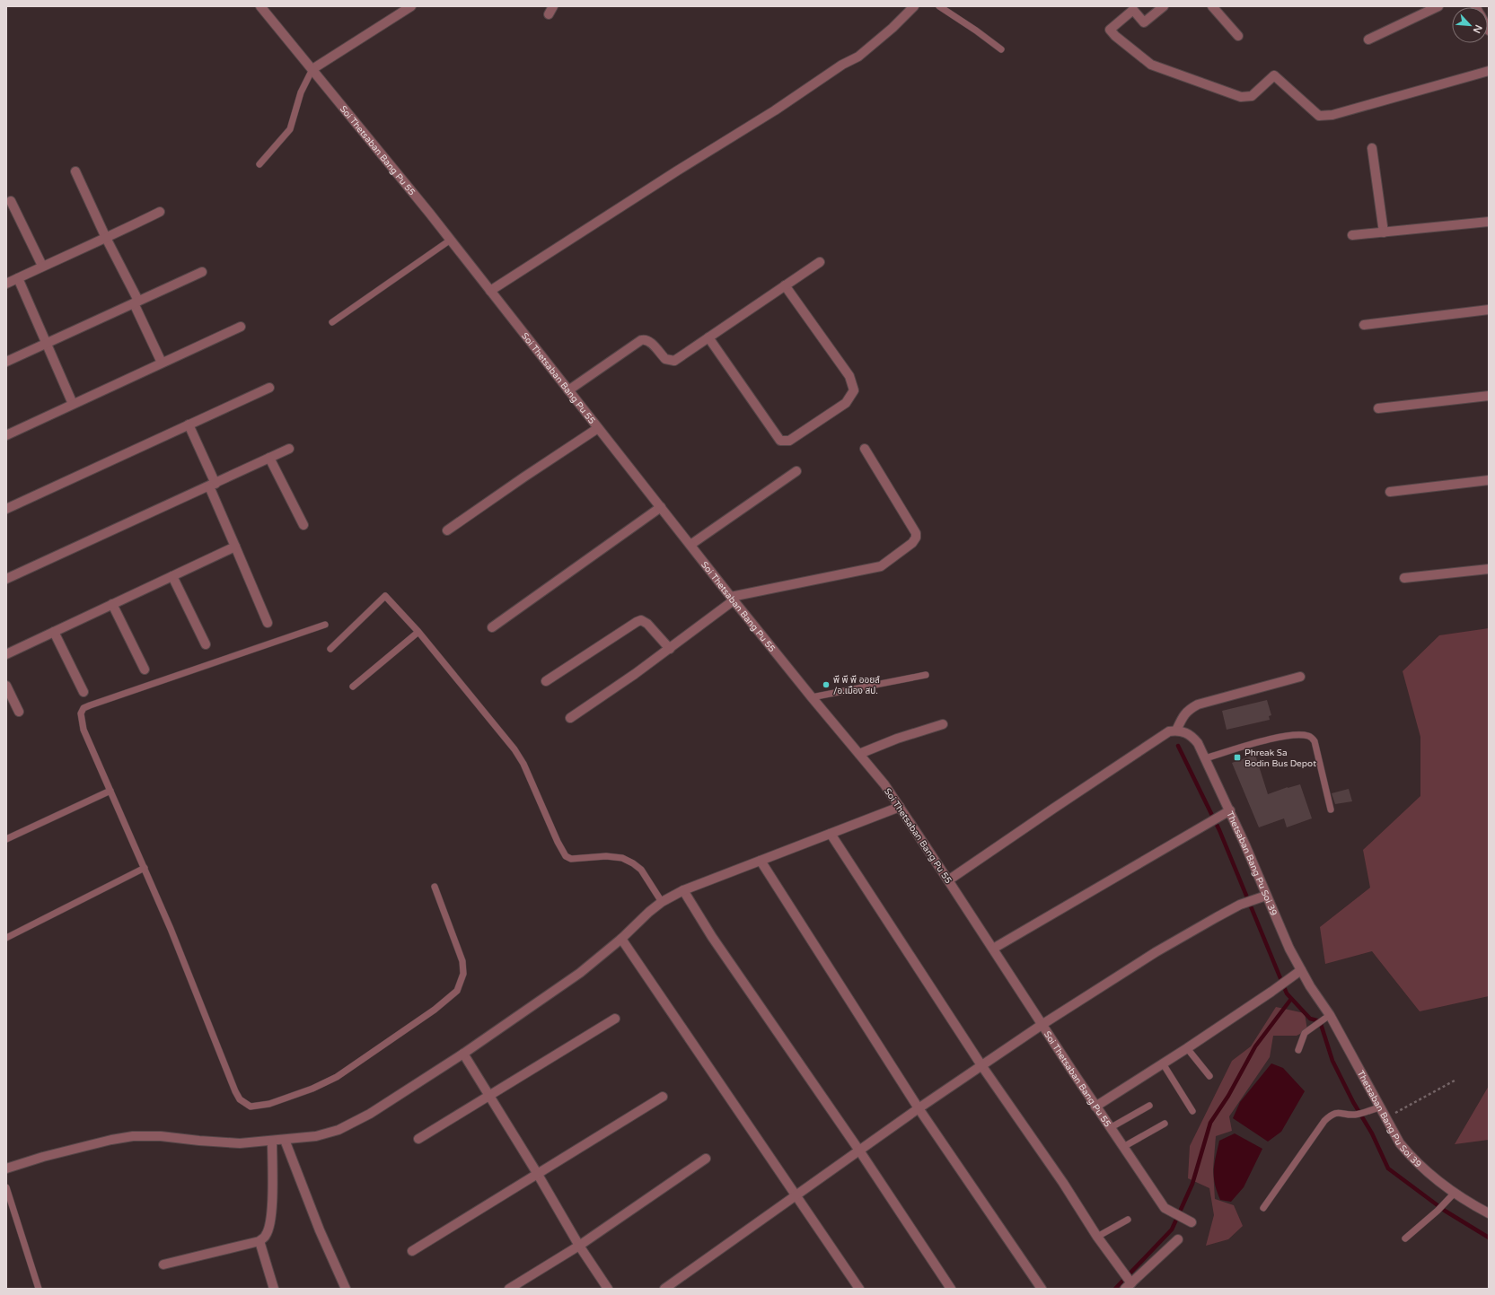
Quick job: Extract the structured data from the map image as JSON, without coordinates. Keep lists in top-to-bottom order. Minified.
{"streets":{"street":["Soi Thetsaban Bang Pu 55","Thetsaban Bang Pu Soi 39"]},"places":{"other":["พี พี พี ออยส์ /อ.เมือง สป."],"transit":["Phreak Sa Bodin Bus Depot"]},"north":"bottom right"}
